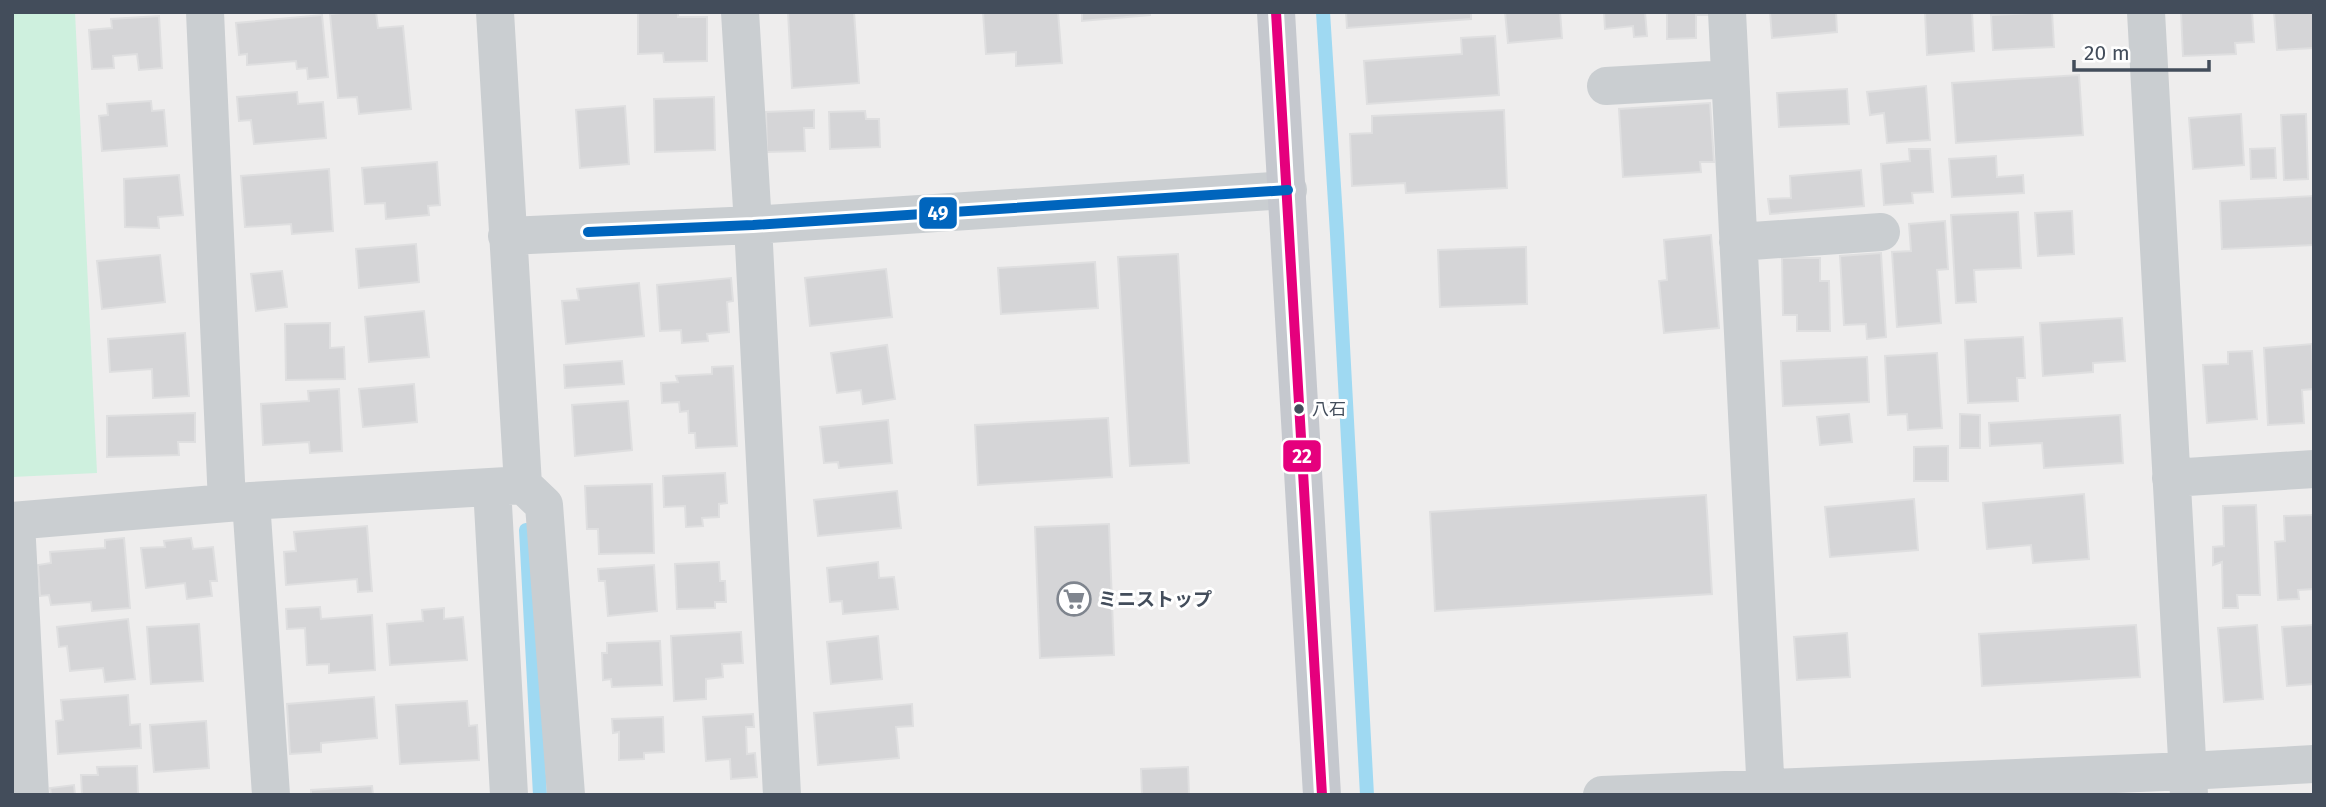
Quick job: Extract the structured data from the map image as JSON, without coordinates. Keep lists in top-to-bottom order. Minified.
{"places":{"other":["八石"],"supermarket":["ミニストップ"]},"lines":["transit line 22","transit line 49"],"scale_bar":"20 m"}
